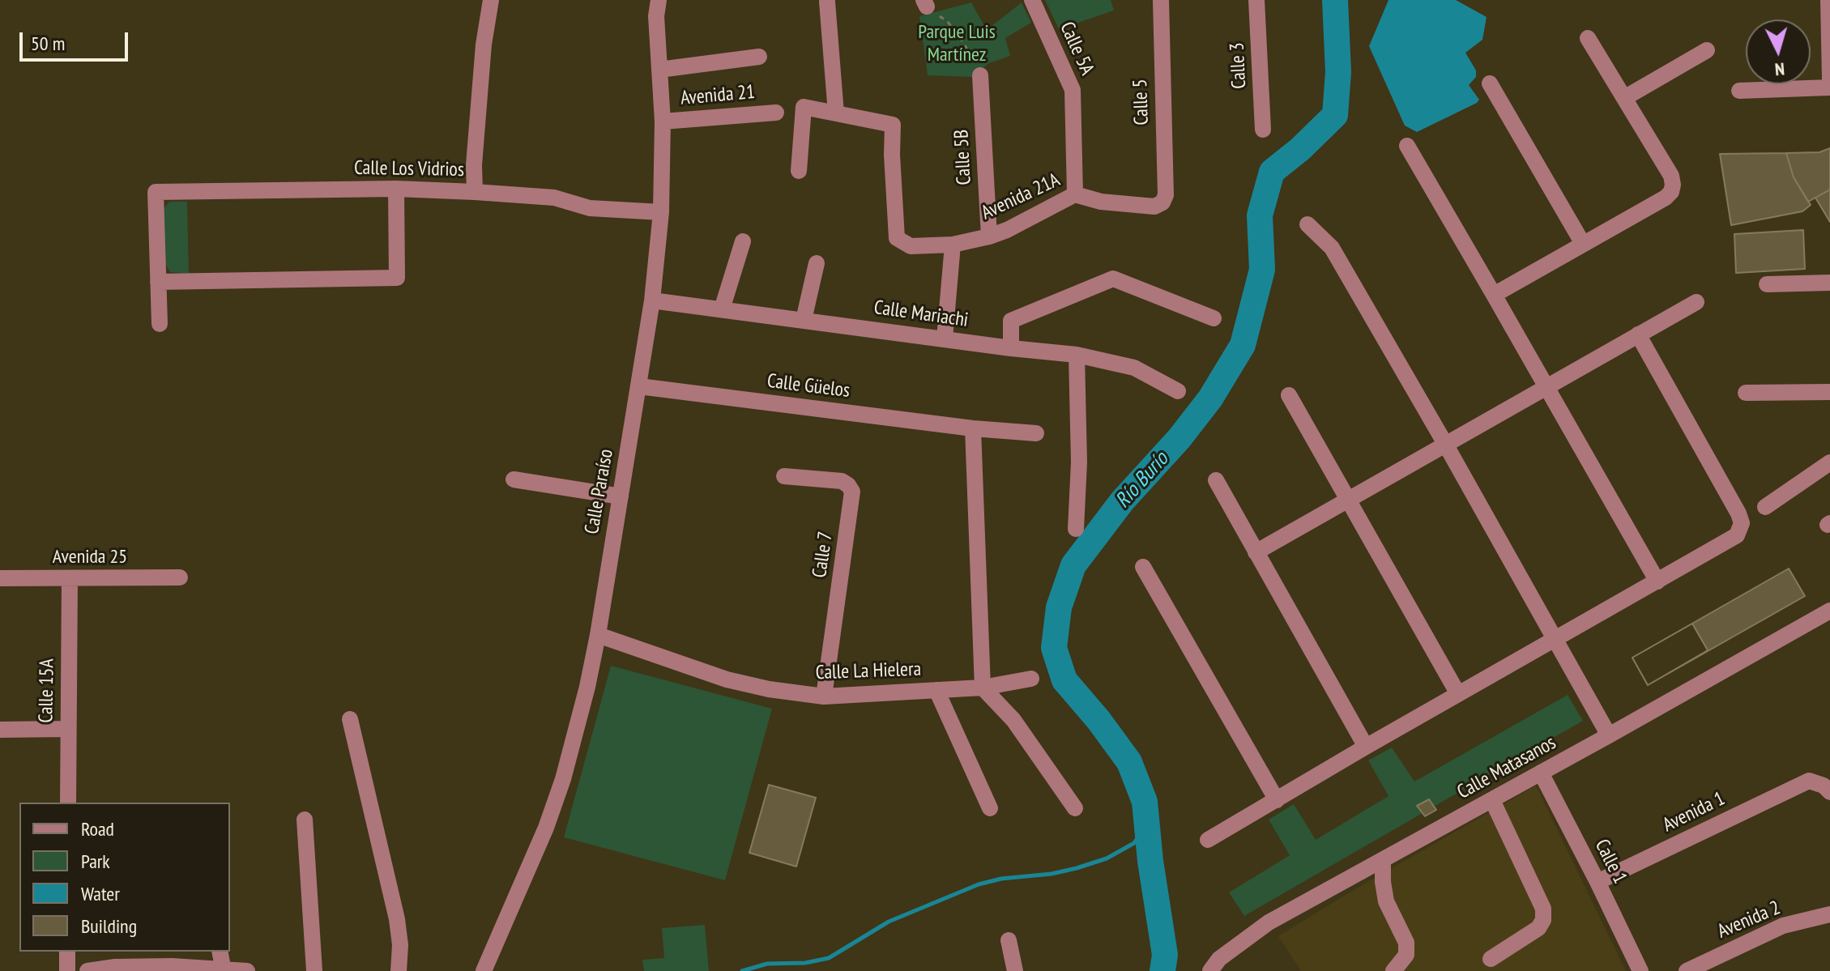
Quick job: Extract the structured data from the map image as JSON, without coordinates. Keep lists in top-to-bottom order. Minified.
{"streets":{"street":["Calle 5A","Calle 3","Avenida 21","Calle 5","Calle 5B","Calle Los Vidrios","Avenida 21A","Calle Mariachi","Calle Güelos","Calle Paraíso","Calle 7","Avenida 25","Calle La Hielera","Calle 15A","Calle Matasanos","Avenida 1","Calle 1","Avenida 2"]},"crossings":[["Calle 5A","Avenida 21A"],["Avenida 21","Calle Paraíso"],["Calle 5","Avenida 21A"],["Calle 5B","Avenida 21A"],["Calle Los Vidrios","Calle Paraíso"],["Calle Mariachi","Calle Paraíso"],["Calle Güelos","Calle Paraíso"],["Calle Paraíso","Calle La Hielera"],["Calle 7","Calle La Hielera"],["Avenida 25","Calle 15A"],["Calle Matasanos","Calle 1"],["Avenida 1","Calle 1"]],"water":["Río Burío"],"parks":["Parque Luis Martínez"],"legend":["Road","Park","Water","Building"],"scale_bar":"50 m","north":"bottom"}
